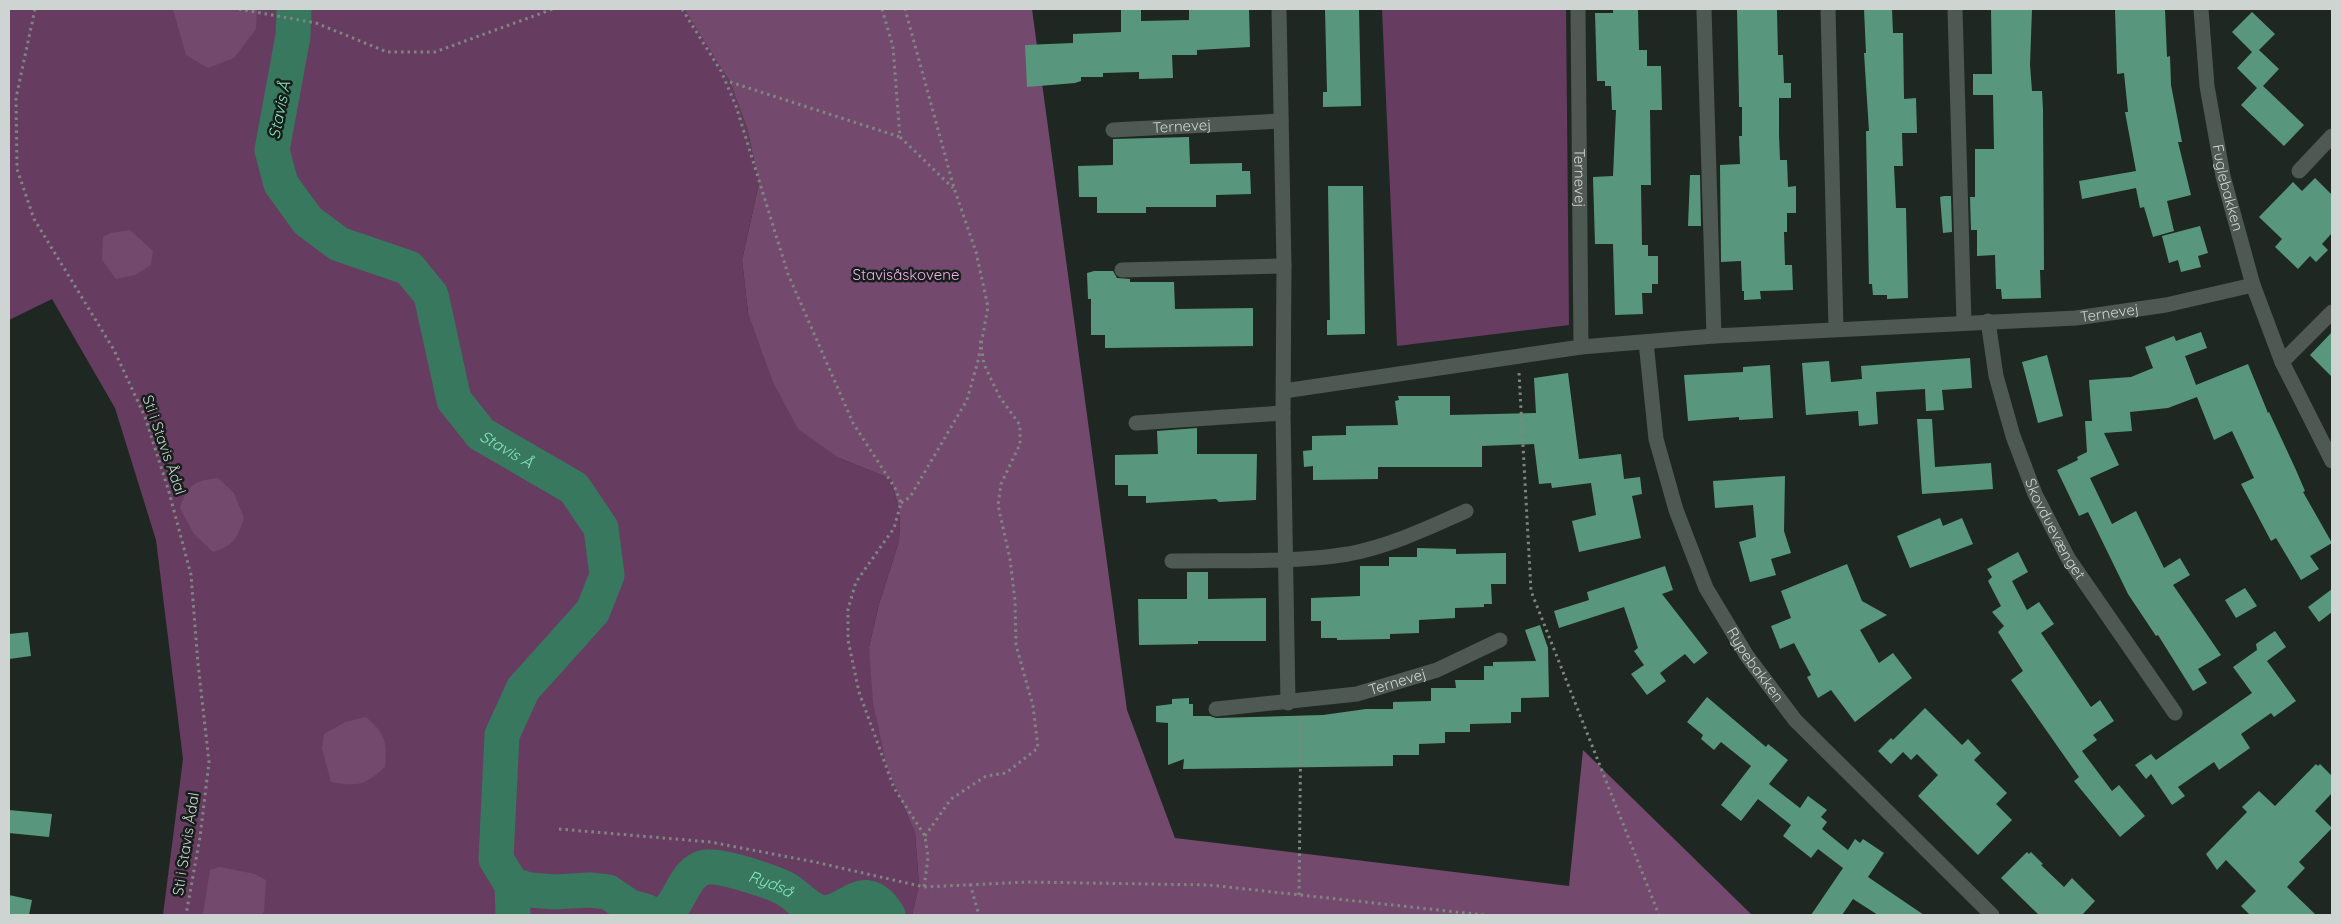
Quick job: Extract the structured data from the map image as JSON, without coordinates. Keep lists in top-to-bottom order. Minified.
{"streets":{"street":["Ternevej","Fuglebakken","Skovduevænget","Rypebakken"],"path":["Sti i Stavis Ådal"]},"crossings":[["Ternevej","Fuglebakken"],["Ternevej","Skovduevænget"],["Ternevej","Rypebakken"]],"water":["Stavis Å","Rydså"],"parks":["Stavisåskovene"]}
